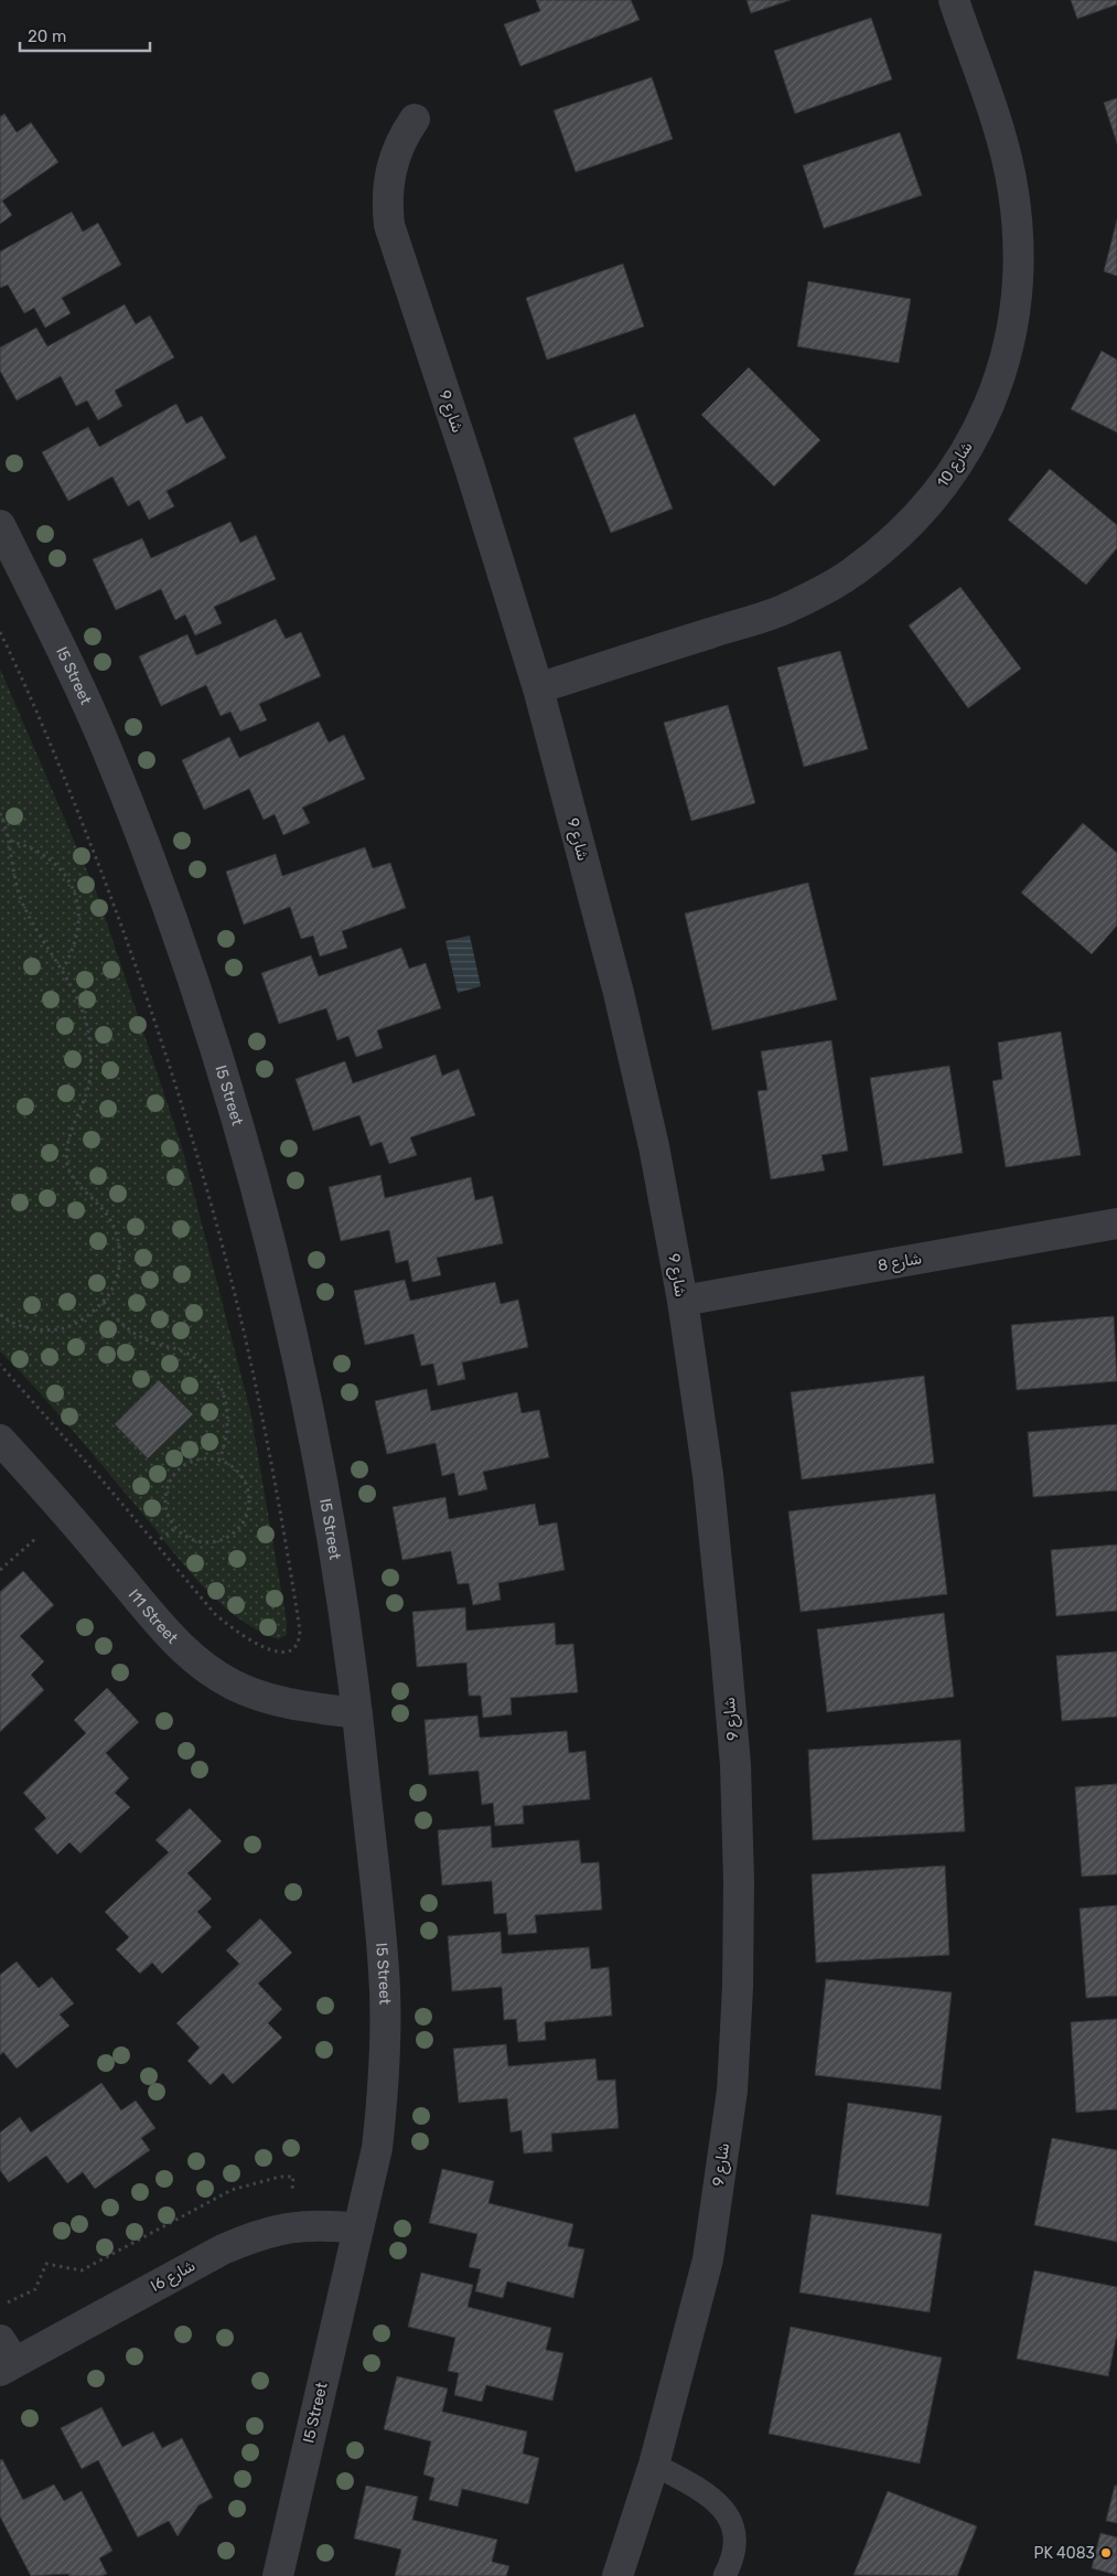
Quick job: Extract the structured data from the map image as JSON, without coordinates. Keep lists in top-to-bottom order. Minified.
{"streets":{"street":["شارع 9","شارع 10","I5 Street","شارع 8","I11 Street","I6 شارع"]},"crossings":[["شارع 9","شارع 10"],["شارع 9","شارع 8"],["I5 Street","I11 Street"],["I5 Street","I6 شارع"]],"places":["PK 4083"],"scale_bar":"20 m"}
